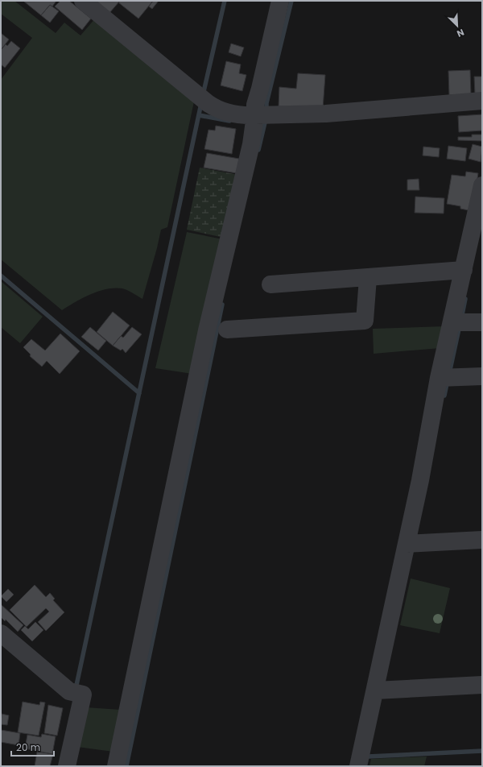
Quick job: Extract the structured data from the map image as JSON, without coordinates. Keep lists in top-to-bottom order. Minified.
{"scale_bar":"20 m","north":"bottom right"}
